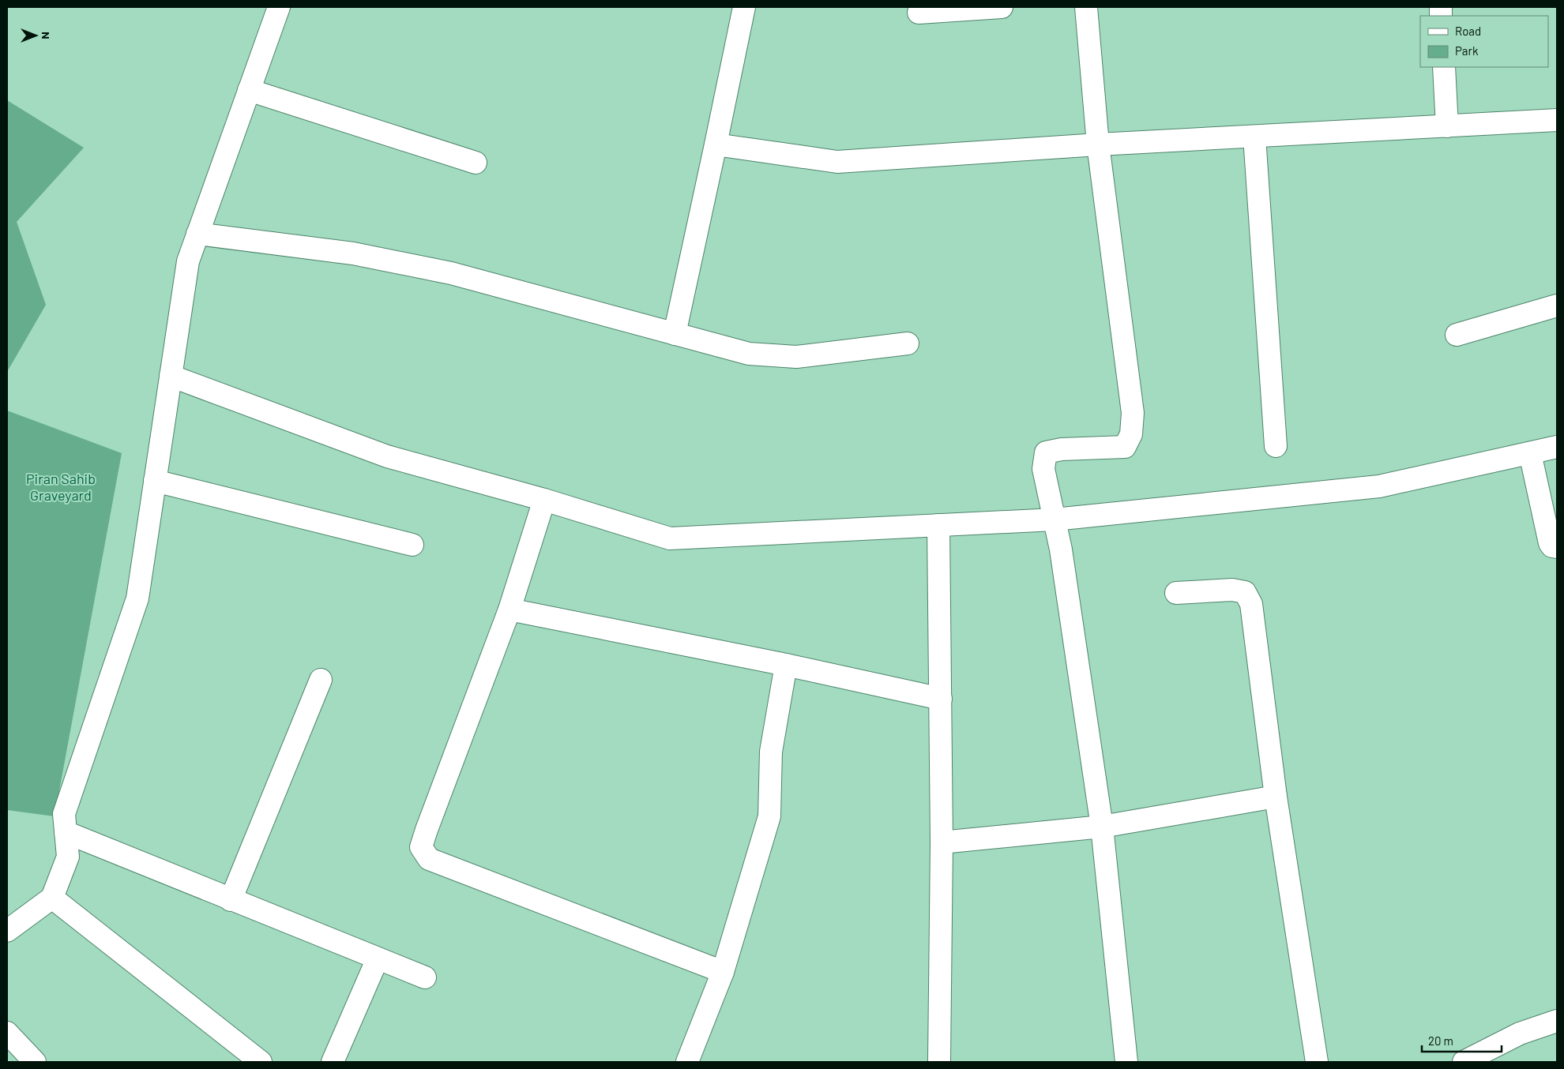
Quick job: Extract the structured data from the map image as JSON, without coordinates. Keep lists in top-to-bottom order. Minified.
{"parks":["Piran Sahib Graveyard"],"legend":["Road","Park"],"scale_bar":"20 m","north":"right"}
